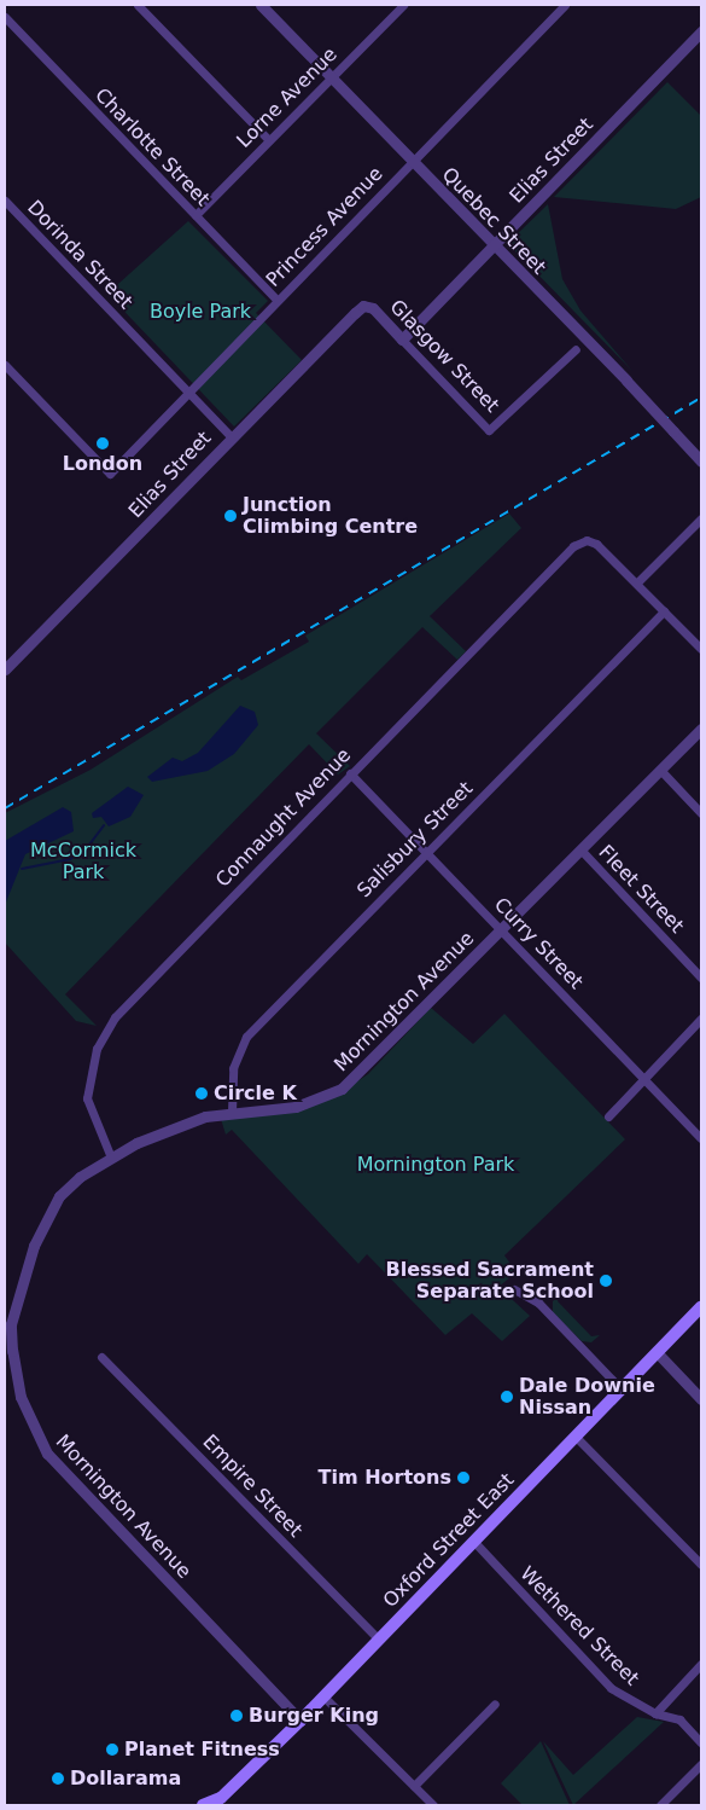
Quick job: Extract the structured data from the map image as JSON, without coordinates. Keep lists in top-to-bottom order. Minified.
{"streets":{"main road":["Oxford Street East"],"street":["Lorne Avenue","Charlotte Street","Elias Street","Quebec Street","Princess Avenue","Dorinda Street","Glasgow Street","Connaught Avenue","Salisbury Street","Fleet Street","Curry Street","Mornington Avenue","Empire Street","Wethered Street"]},"crossings":[["Lorne Avenue","Charlotte Street"],["Lorne Avenue","Quebec Street"],["Charlotte Street","Princess Avenue"],["Elias Street","Quebec Street"],["Elias Street","Dorinda Street"],["Elias Street","Glasgow Street"],["Quebec Street","Princess Avenue"],["Princess Avenue","Dorinda Street"],["Connaught Avenue","Curry Street"],["Connaught Avenue","Mornington Avenue"],["Salisbury Street","Curry Street"],["Salisbury Street","Mornington Avenue"],["Fleet Street","Mornington Avenue"],["Curry Street","Mornington Avenue"],["Mornington Avenue","Oxford Street East"],["Empire Street","Oxford Street East"],["Oxford Street East","Wethered Street"]],"parks":["Boyle Park","McCormick Park","Mornington Park"],"places":["London","Junction Climbing Centre","Circle K","Blessed Sacrament Separate School","Dale Downie Nissan","Tim Hortons","Burger King","Planet Fitness","Dollarama"]}
